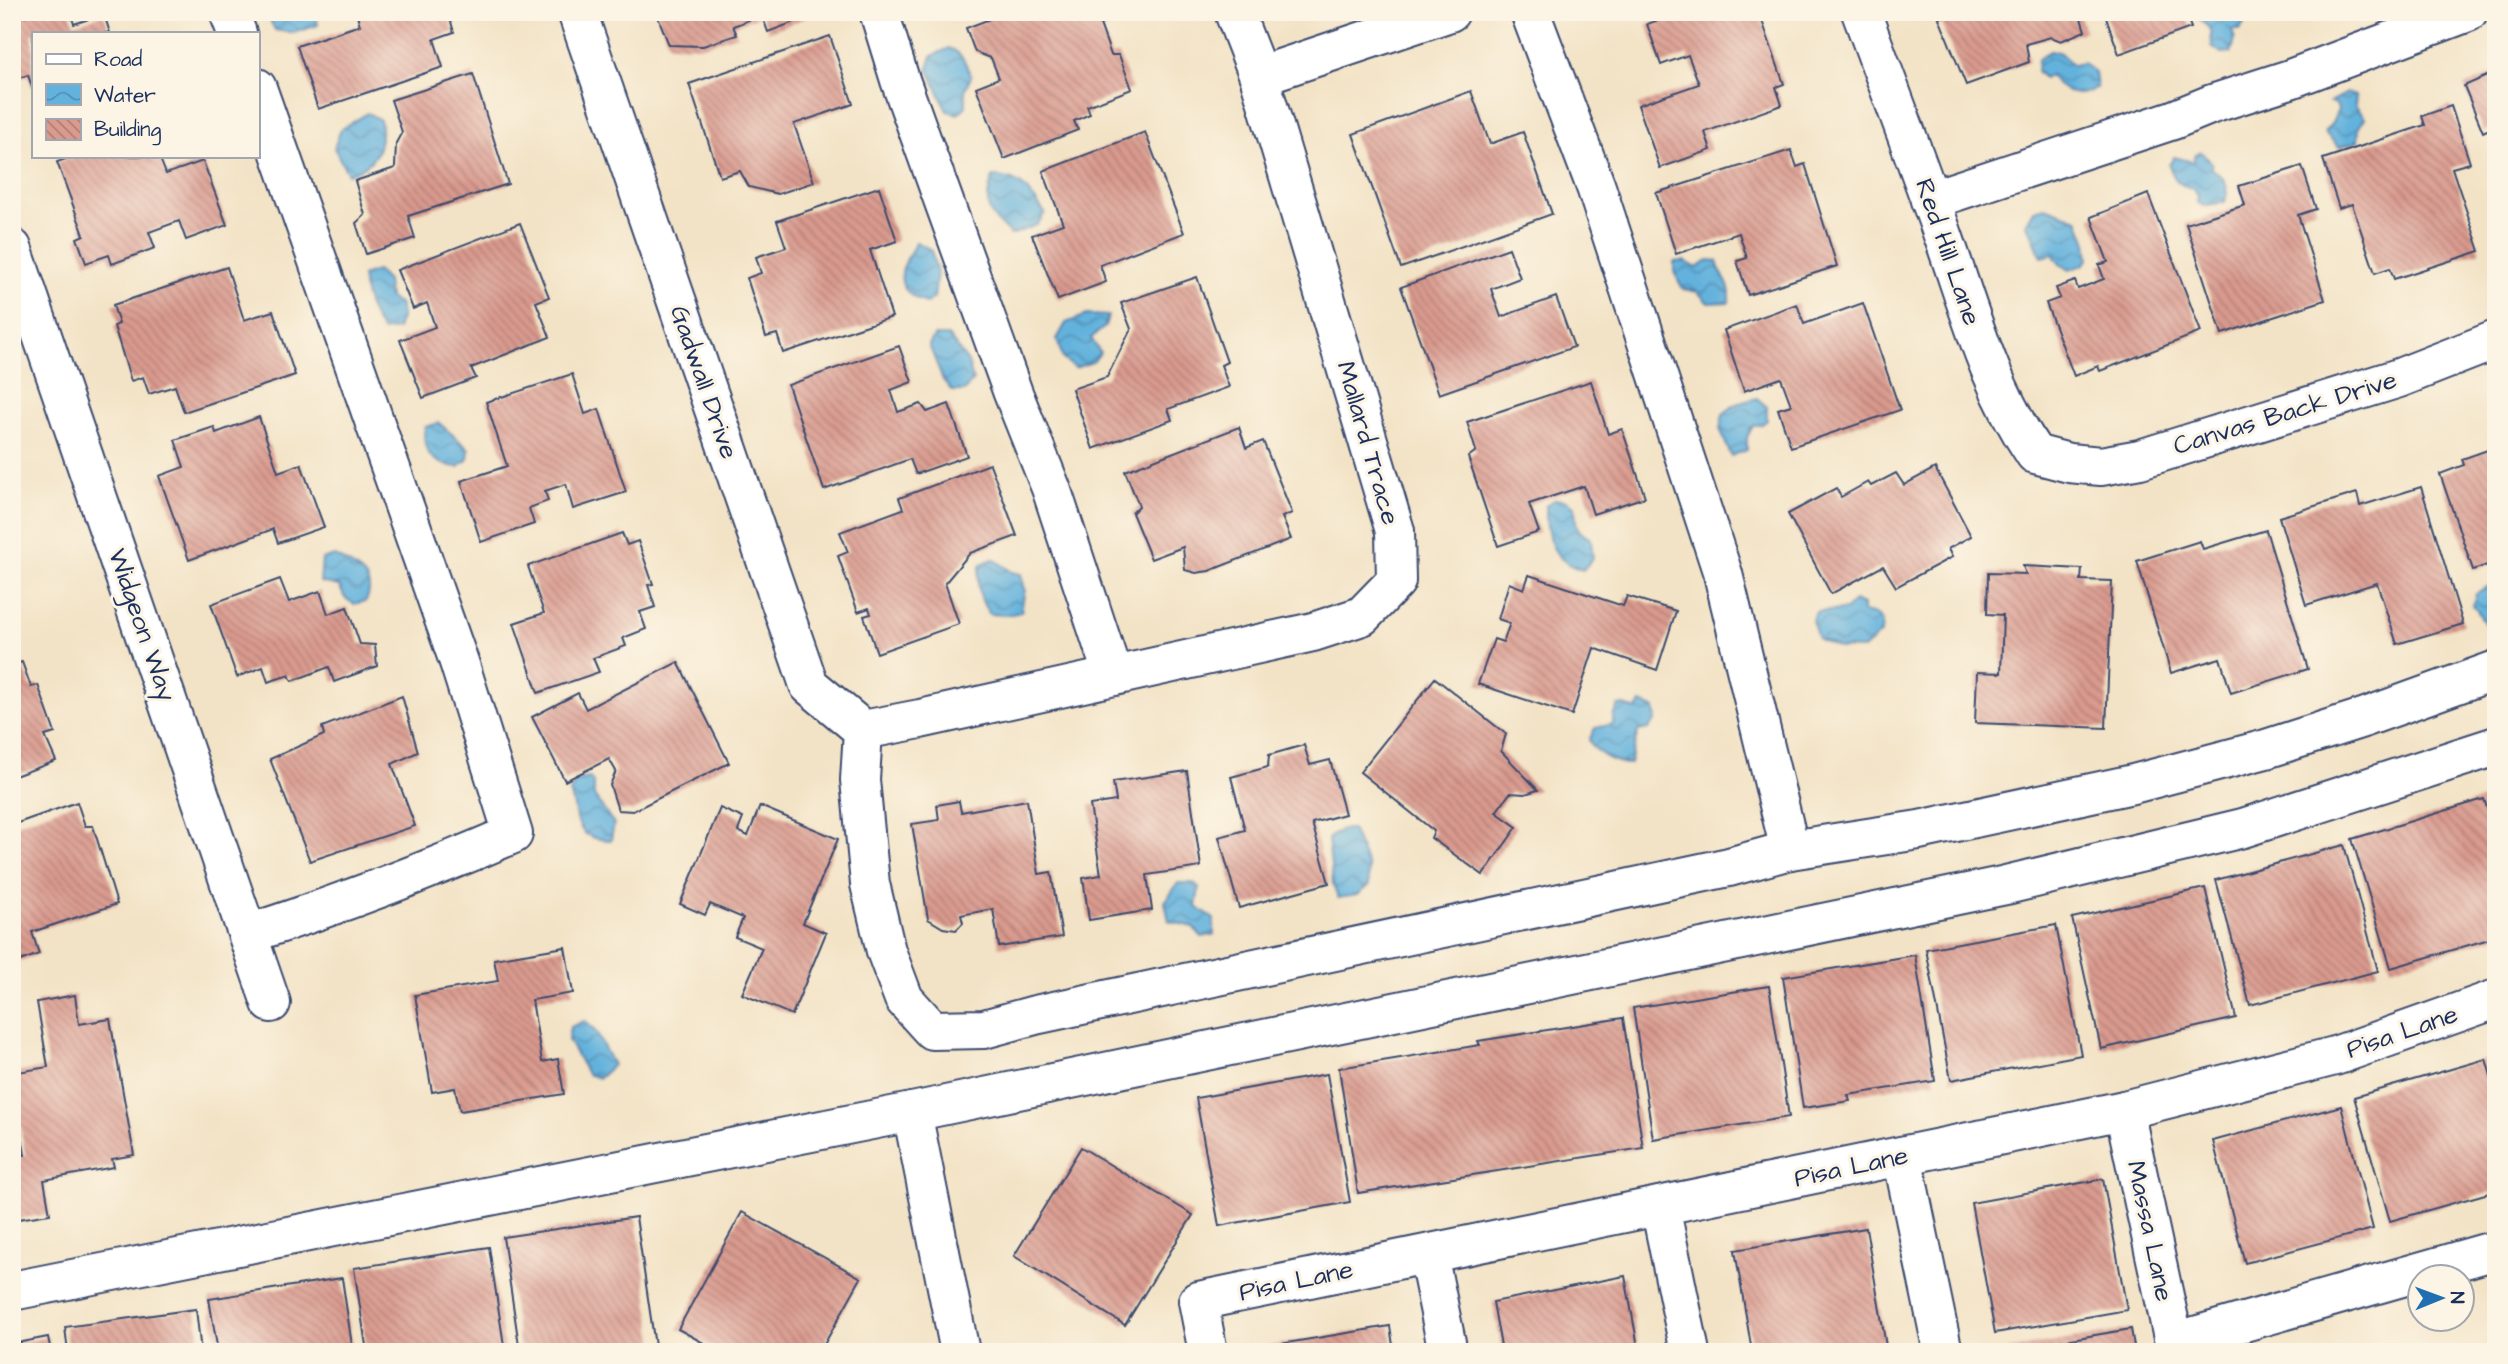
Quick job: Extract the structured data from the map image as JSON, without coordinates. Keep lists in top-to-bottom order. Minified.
{"streets":{"street":["Red Hill Lane","Gadwall Drive","Canvas Back Drive","Mallard Trace","Widgeon Way","Pisa Lane","Massa Lane"]},"crossings":[["Red Hill Lane","Canvas Back Drive"],["Gadwall Drive","Mallard Trace"],["Pisa Lane","Massa Lane"]],"legend":["Road","Water","Building"],"north":"right"}
